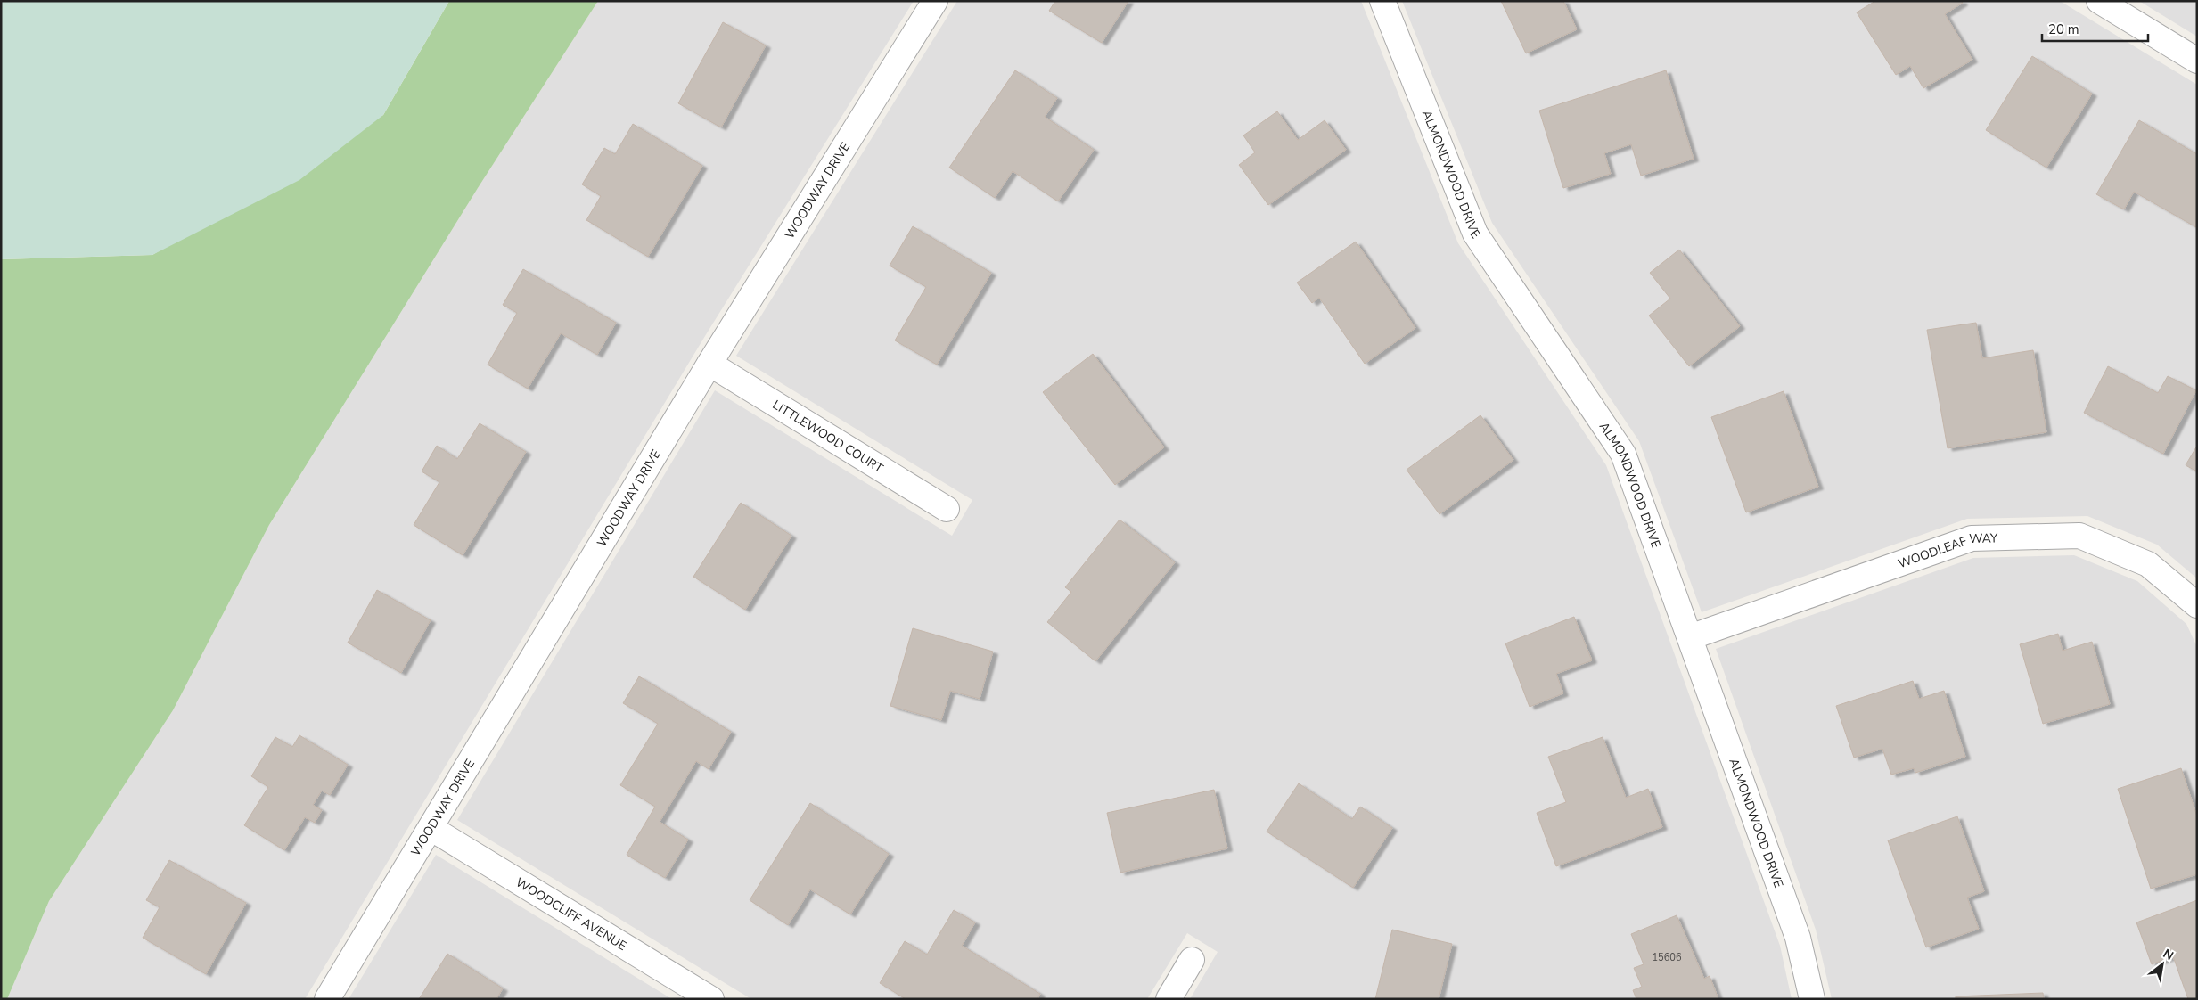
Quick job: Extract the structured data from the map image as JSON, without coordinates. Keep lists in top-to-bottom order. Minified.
{"streets":{"street":["ALMONDWOOD DRIVE","WOODWAY DRIVE","LITTLEWOOD COURT","WOODLEAF WAY","WOODCLIFF AVENUE"]},"crossings":[["ALMONDWOOD DRIVE","WOODLEAF WAY"],["WOODWAY DRIVE","LITTLEWOOD COURT"],["WOODWAY DRIVE","WOODCLIFF AVENUE"]],"house_numbers":["15606"],"scale_bar":"20 m","north":"top right"}
